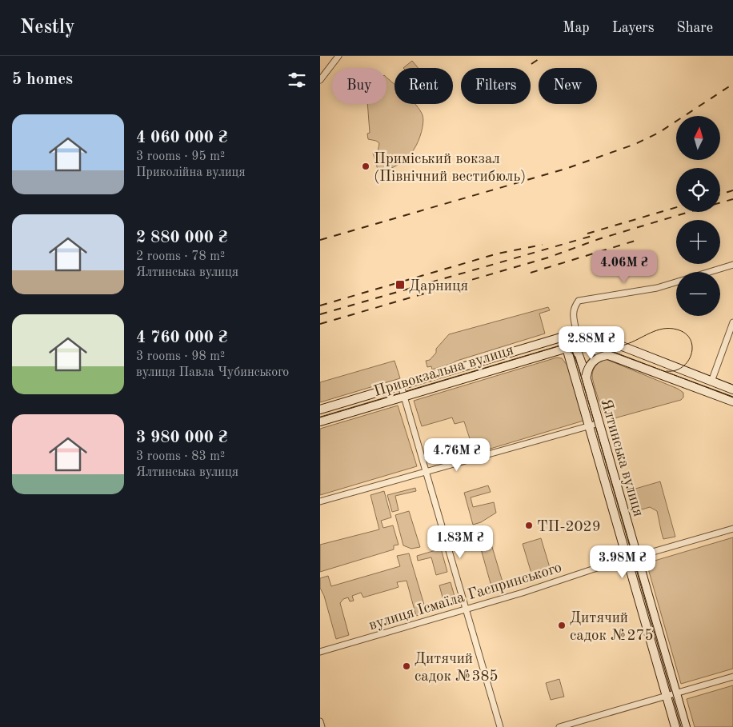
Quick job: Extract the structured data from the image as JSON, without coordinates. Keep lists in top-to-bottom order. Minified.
{"streets":{"main road":["Привокзальна вулиця","Ялтинська вулиця"],"street":["вулиця Ісмаїла Гаспринського"]},"crossings":[["Привокзальна вулиця","Ялтинська вулиця"],["Ялтинська вулиця","вулиця Ісмаїла Гаспринського"]],"places":{"other":["Приміський вокзал (Північний вестибюль)","ТП-2029","Дитячий садок №275","Дитячий садок №385"],"transit":["Дарниця"]},"north":"top","page":{"header":"Nestly","nav":["Map","Layers","Share"],"heading":"5 homes","chip":["Buy","Rent","Filters","New"],"list":[{"name":"4 060 000 ₴","note":"3 rooms · 95 m² · Приколійна вулиця"},{"name":"2 880 000 ₴","note":"2 rooms · 78 m² · Ялтинська вулиця"},{"name":"4 760 000 ₴","note":"3 rooms · 98 m² · вулиця Павла Чубинського"},{"name":"3 980 000 ₴","note":"3 rooms · 83 m² · Ялтинська вулиця"}],"map_buttons":["+","−"],"price":["4.06M ₴","2.88M ₴","4.76M ₴","1.83M ₴","3.98M ₴"]}}
